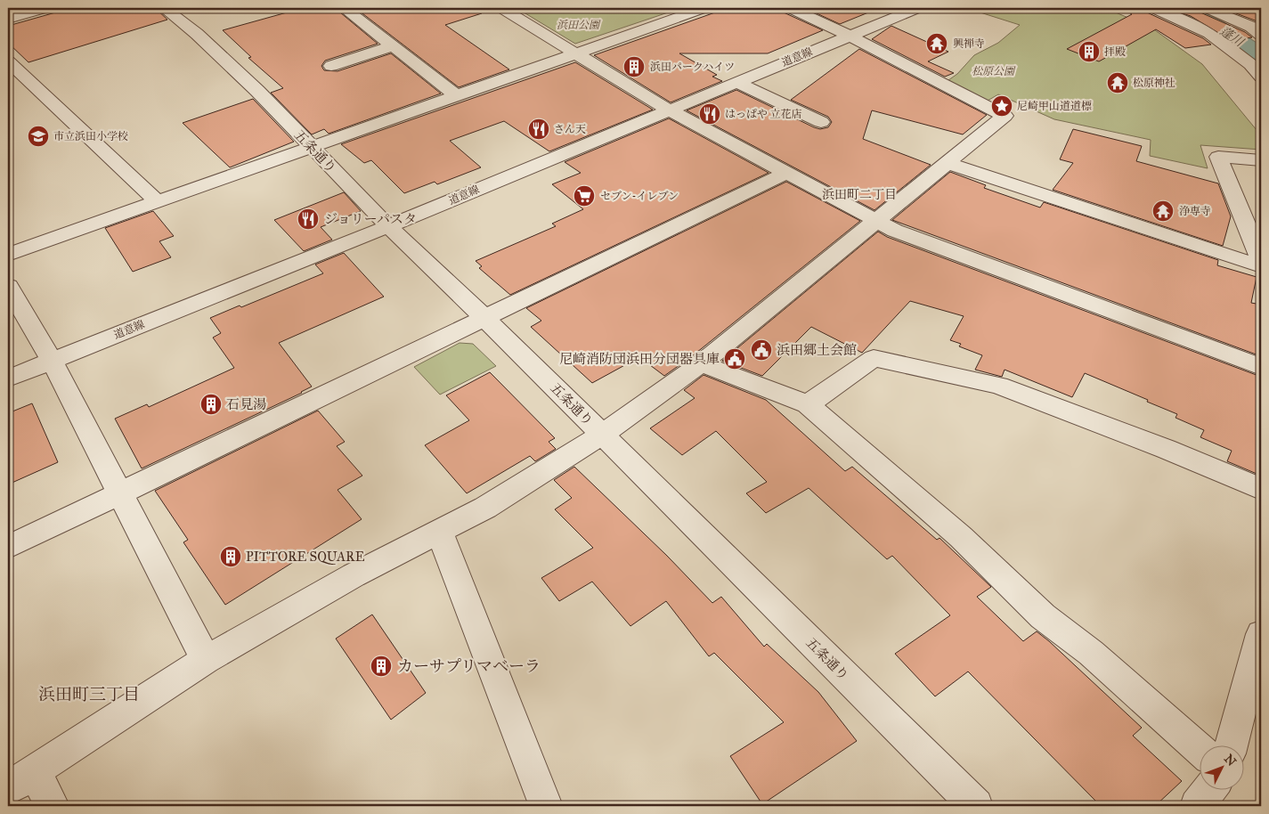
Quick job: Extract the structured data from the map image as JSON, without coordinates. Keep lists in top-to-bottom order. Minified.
{"streets":{"street":["道意線","五条通り"]},"crossings":[["道意線","五条通り"]],"districts":["浜田町二丁目","浜田町三丁目"],"water":["蓬川"],"parks":["浜田公園","松原公園"],"places":{"temple":["興禅寺","松原神社","浄専寺"],"building":["拝殿","浜田パークハイツ","石見湯","PITTORE SQUARE","カーサプリマベーラ"],"place":["尼崎甲山道道標"],"restaurant":["はっぱや 立花店","さん天","ジョリーパスタ"],"school or university":["市立浜田小学校"],"supermarket":["セブン-イレブン"],"public building":["浜田郷土会館","尼崎消防団浜田分団器具庫"]},"north":"top right"}
